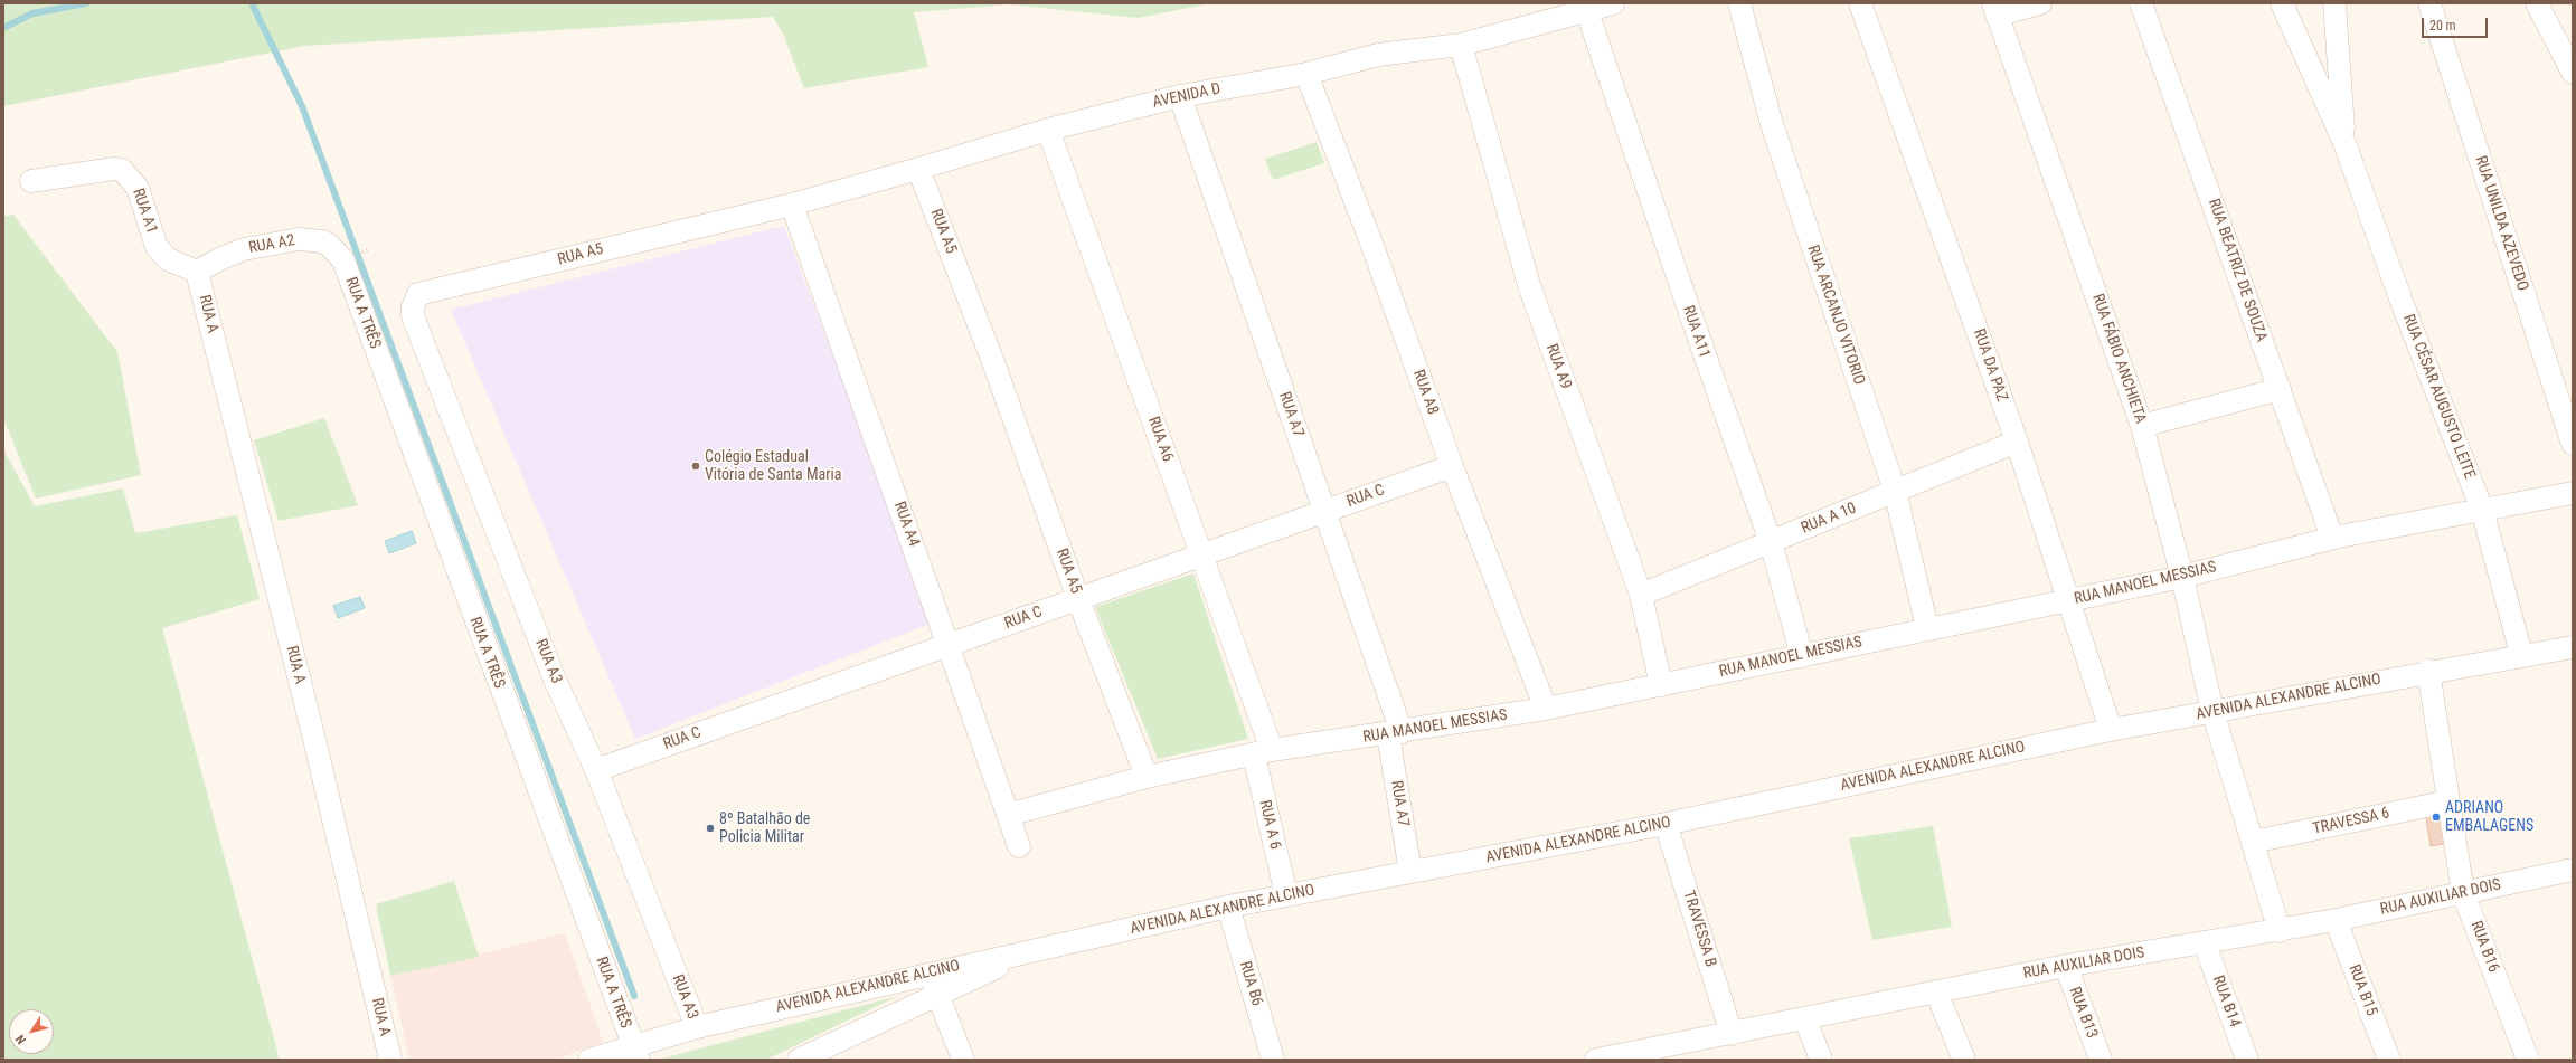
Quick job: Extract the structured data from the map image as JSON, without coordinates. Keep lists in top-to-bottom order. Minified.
{"streets":{"street":["AVENIDA D","RUA A1","RUA UNILDA AZEVEDO","RUA A5","RUA A2","RUA BEATRIZ DE SOUZA","RUA A TRÊS","RUA A","RUA ARCANJO VITORIO","RUA A11","RUA FÁBIO ANCHIETA","RUA DA PAZ","RUA A9","RUA A8","RUA CÉSAR AUGUSTO LEITE","RUA A7","RUA A6","RUA C","RUA A 10","RUA A4","RUA MANOEL MESSIAS","RUA A3","AVENIDA ALEXANDRE ALCINO","TRAVESSA 6","RUA A 6","RUA AUXILIAR DOIS","TRAVESSA B","RUA B16","RUA B6","RUA B15","RUA B14","RUA B13"]},"crossings":[["AVENIDA D","RUA A5"],["AVENIDA D","RUA A11"],["AVENIDA D","RUA A9"],["AVENIDA D","RUA A8"],["AVENIDA D","RUA A7"],["AVENIDA D","RUA A6"],["RUA A1","RUA A2"],["RUA A1","RUA A"],["RUA A5","RUA C"],["RUA A5","RUA A4"],["RUA A5","RUA MANOEL MESSIAS"],["RUA A5","RUA A3"],["RUA A2","RUA A TRÊS"],["RUA A2","RUA A"],["RUA BEATRIZ DE SOUZA","RUA MANOEL MESSIAS"],["RUA A TRÊS","AVENIDA ALEXANDRE ALCINO"],["RUA ARCANJO VITORIO","RUA A 10"],["RUA ARCANJO VITORIO","RUA MANOEL MESSIAS"],["RUA A11","RUA A 10"],["RUA A11","RUA MANOEL MESSIAS"],["RUA FÁBIO ANCHIETA","RUA MANOEL MESSIAS"],["RUA FÁBIO ANCHIETA","AVENIDA ALEXANDRE ALCINO"],["RUA FÁBIO ANCHIETA","TRAVESSA 6"],["RUA FÁBIO ANCHIETA","RUA AUXILIAR DOIS"],["RUA DA PAZ","RUA A 10"],["RUA DA PAZ","RUA MANOEL MESSIAS"],["RUA DA PAZ","AVENIDA ALEXANDRE ALCINO"],["RUA A9","RUA A 10"],["RUA A9","RUA MANOEL MESSIAS"],["RUA A8","RUA C"],["RUA A8","RUA MANOEL MESSIAS"],["RUA CÉSAR AUGUSTO LEITE","RUA MANOEL MESSIAS"],["RUA CÉSAR AUGUSTO LEITE","AVENIDA ALEXANDRE ALCINO"],["RUA A7","RUA C"],["RUA A7","RUA MANOEL MESSIAS"],["RUA A7","AVENIDA ALEXANDRE ALCINO"],["RUA A6","RUA C"],["RUA A6","RUA MANOEL MESSIAS"],["RUA A6","RUA A 6"],["RUA C","RUA A4"],["RUA C","RUA A3"],["RUA A4","RUA MANOEL MESSIAS"],["RUA MANOEL MESSIAS","RUA A 6"],["RUA A3","AVENIDA ALEXANDRE ALCINO"],["AVENIDA ALEXANDRE ALCINO","RUA A 6"],["AVENIDA ALEXANDRE ALCINO","TRAVESSA B"],["AVENIDA ALEXANDRE ALCINO","RUA B16"],["AVENIDA ALEXANDRE ALCINO","RUA B6"],["TRAVESSA 6","RUA B16"],["RUA AUXILIAR DOIS","TRAVESSA B"],["RUA AUXILIAR DOIS","RUA B16"],["RUA AUXILIAR DOIS","RUA B15"],["RUA AUXILIAR DOIS","RUA B14"],["RUA AUXILIAR DOIS","RUA B13"]],"places":["Colégio Estadual Vitória de Santa Maria","ADRIANO EMBALAGENS","8º Batalhão de Policia Militar"],"scale_bar":"20 m","north":"bottom left"}
